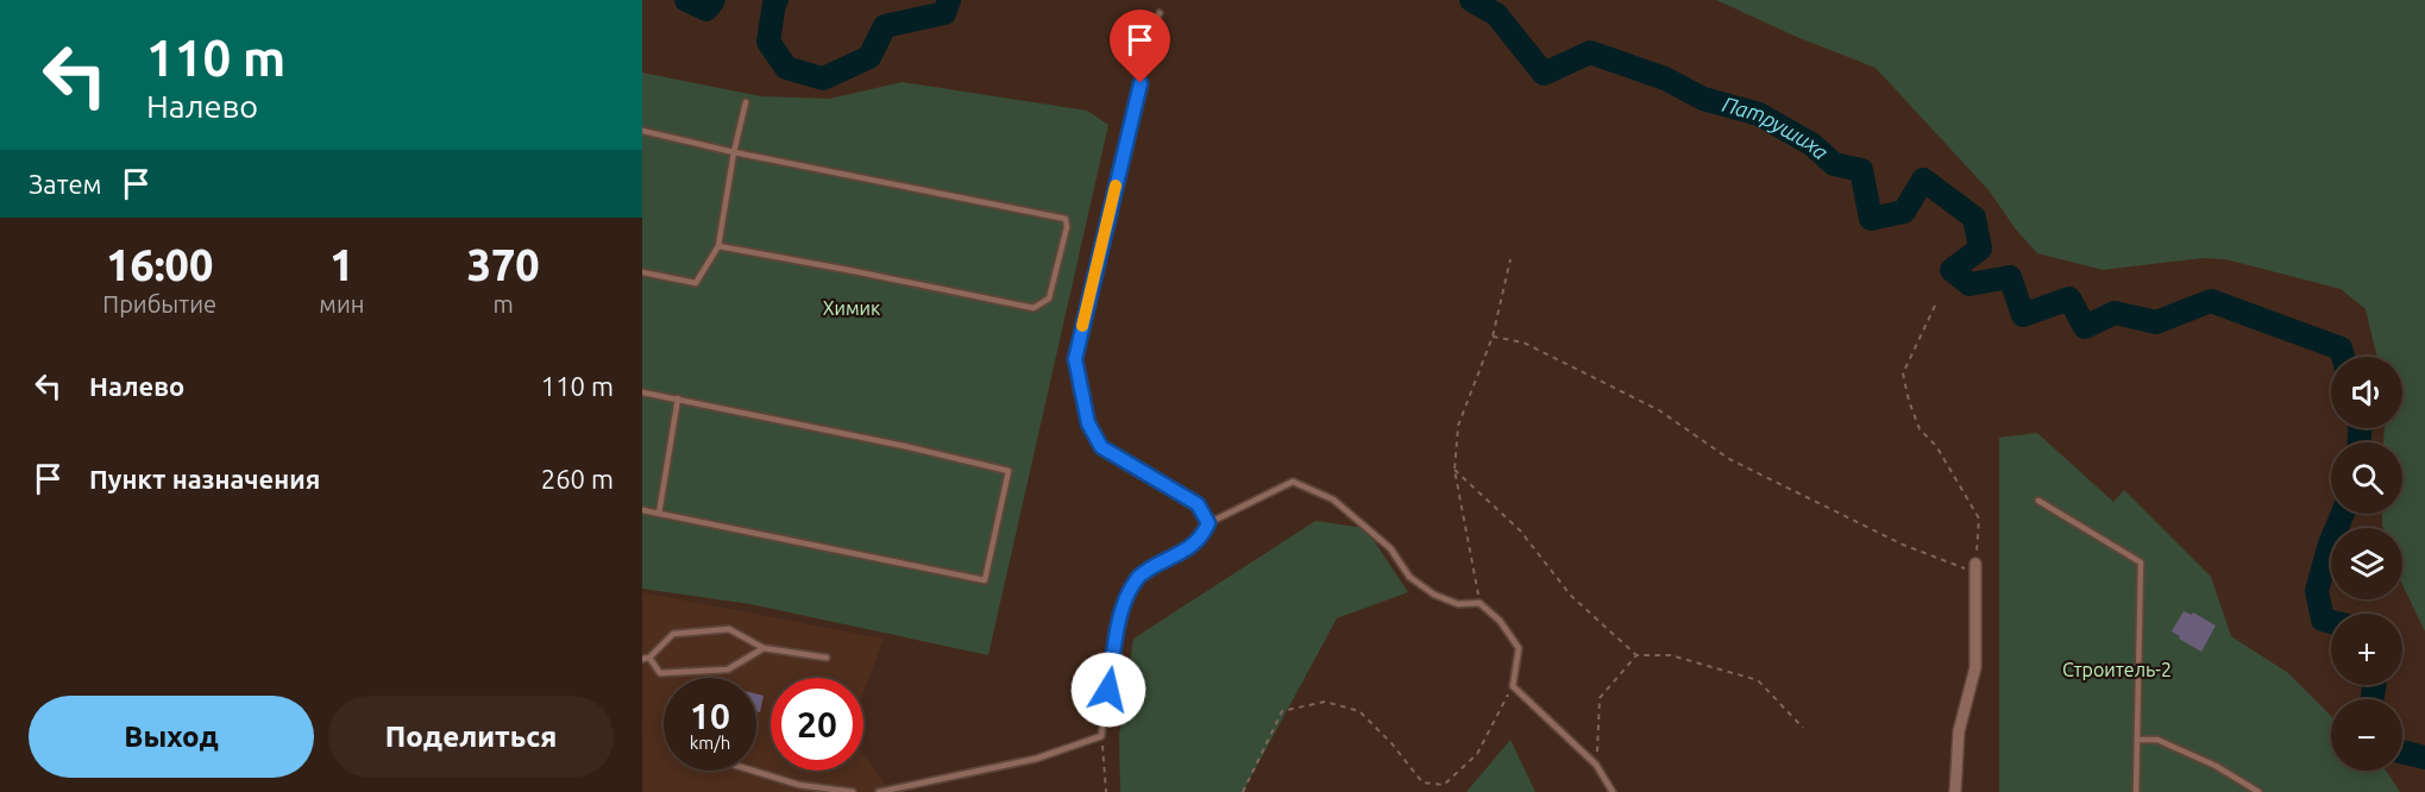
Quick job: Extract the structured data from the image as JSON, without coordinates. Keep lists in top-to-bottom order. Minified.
{"water":["Патрушиха"],"parks":["Химик","Строитель-2"],"page":{"turn":["110 m","Налево"],"then":"Затем","eta":["16:00","Прибытие","1","мин","370","m"],"list":[{"name":"Налево","value":"110 m"},{"name":"Пункт назначения","value":"260 m"}],"map_buttons":["+","−"],"speed":"10 km/h","limit":"20","buttons":["Выход","Поделиться"]}}
